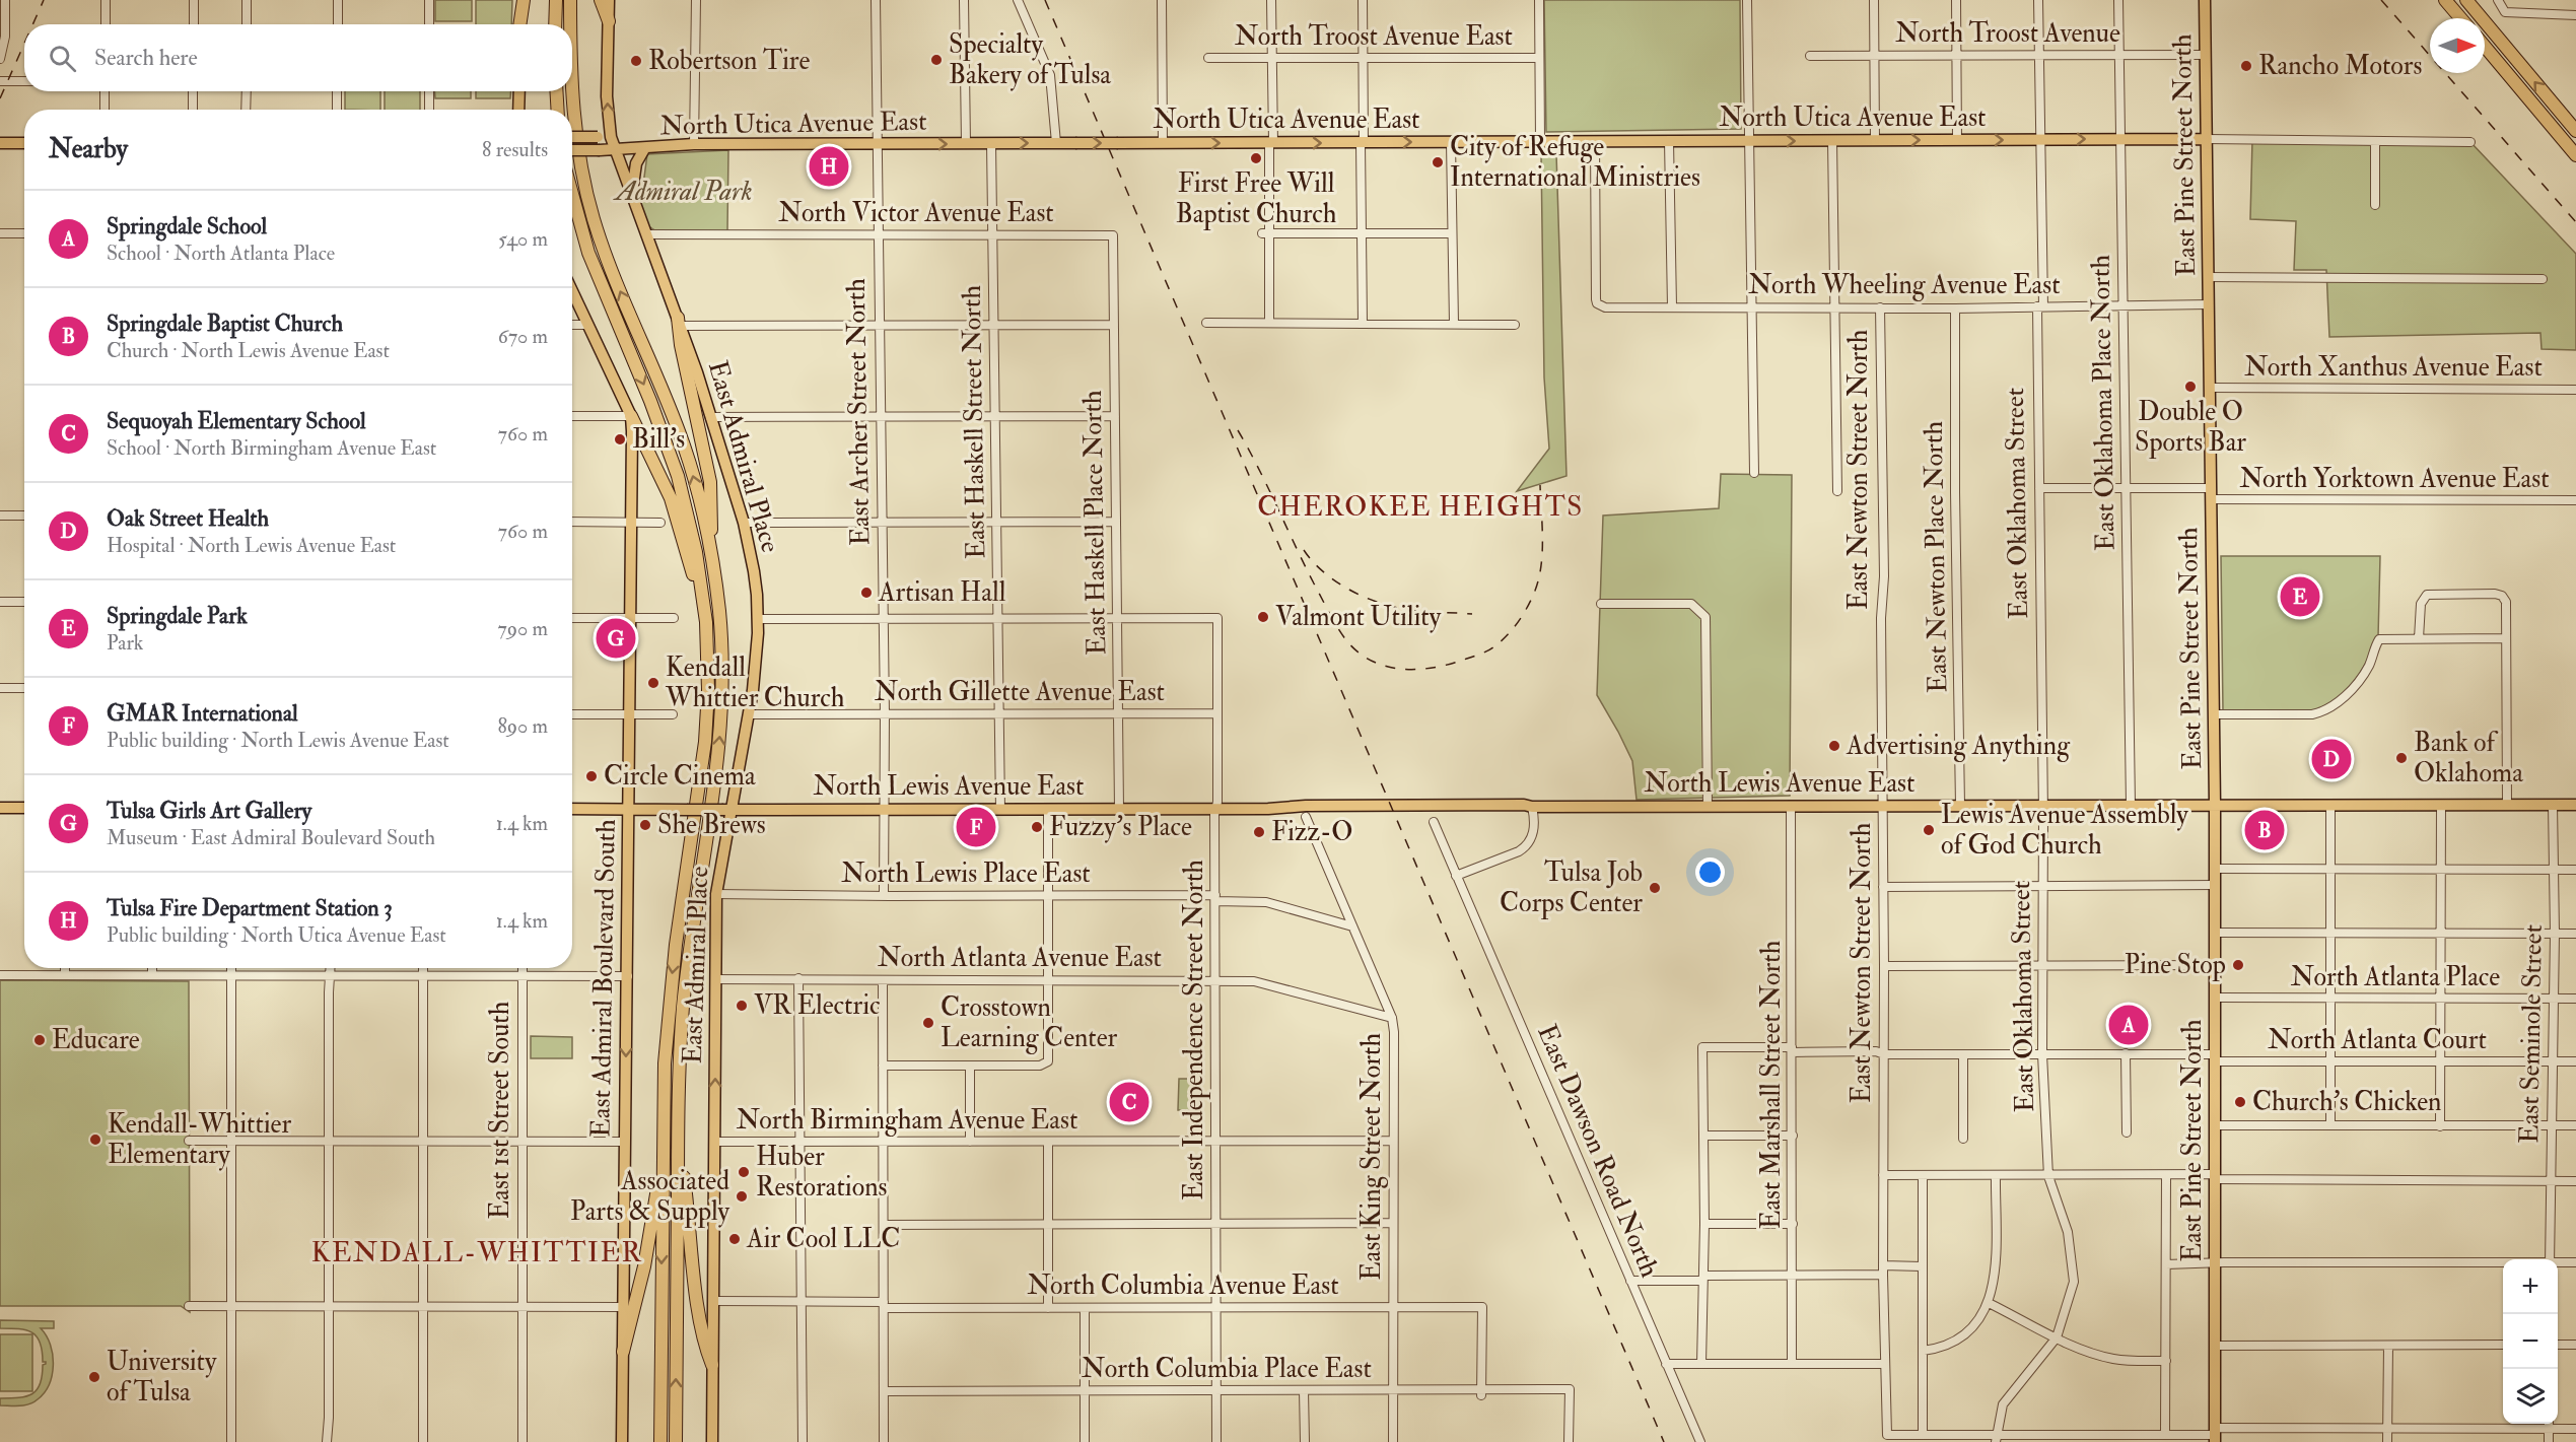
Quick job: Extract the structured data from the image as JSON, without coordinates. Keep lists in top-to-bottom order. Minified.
{"streets":{"main road":["North Utica Avenue East","East Pine Street North","East Admiral Place","North Lewis Avenue East","East Admiral Boulevard South"],"street":["North Troost Avenue","North Troost Avenue East","North Victor Avenue East","North Wheeling Avenue East","North Xanthus Avenue East","East Oklahoma Place North","East Archer Street North","East Haskell Street North","East Newton Street North","North Yorktown Avenue East","East Oklahoma Street","East Haskell Place North","East Newton Place North","North Gillette Avenue East","North Lewis Place East","North Atlanta Avenue East","North Atlanta Place","East Independence Street North","East Seminole Street","North Atlanta Court","East Marshall Street North","East 1st Street South","North Birmingham Avenue East","East Dawson Road North","East King Street North","North Columbia Avenue East","North Columbia Place East"]},"crossings":[["North Troost Avenue","East Pine Street North"],["North Troost Avenue","East Oklahoma Place North"],["North Troost Avenue","East Oklahoma Street"],["North Utica Avenue East","East Pine Street North"],["North Utica Avenue East","North Wheeling Avenue East"],["North Utica Avenue East","East Oklahoma Place North"],["North Utica Avenue East","East Archer Street North"],["North Utica Avenue East","East Haskell Street North"],["North Utica Avenue East","East Admiral Place"],["North Utica Avenue East","East Oklahoma Street"],["East Pine Street North","North Wheeling Avenue East"],["East Pine Street North","North Xanthus Avenue East"],["East Pine Street North","North Yorktown Avenue East"],["East Pine Street North","North Lewis Avenue East"],["East Pine Street North","North Atlanta Place"],["East Pine Street North","North Atlanta Court"],["North Victor Avenue East","East Archer Street North"],["North Victor Avenue East","East Haskell Street North"],["North Victor Avenue East","East Admiral Place"],["North Victor Avenue East","East Haskell Place North"],["North Wheeling Avenue East","East Oklahoma Place North"],["North Wheeling Avenue East","East Newton Street North"],["North Wheeling Avenue East","East Oklahoma Street"],["North Wheeling Avenue East","East Newton Place North"],["East Oklahoma Place North","North Yorktown Avenue East"],["East Oklahoma Place North","North Lewis Avenue East"],["East Archer Street North","North Gillette Avenue East"],["East Archer Street North","North Lewis Avenue East"],["East Archer Street North","North Lewis Place East"],["East Haskell Street North","North Gillette Avenue East"],["East Haskell Street North","North Lewis Avenue East"],["East Admiral Place","North Gillette Avenue East"],["East Admiral Place","North Lewis Avenue East"],["East Admiral Place","North Lewis Place East"],["East Admiral Place","North Atlanta Avenue East"],["East Admiral Place","North Birmingham Avenue East"],["East Admiral Place","North Columbia Avenue East"],["East Newton Street North","North Lewis Avenue East"],["North Yorktown Avenue East","East Oklahoma Street"],["East Oklahoma Street","North Lewis Avenue East"],["East Haskell Place North","North Gillette Avenue East"],["East Haskell Place North","North Lewis Avenue East"],["East Haskell Place North","East Independence Street North"],["East Newton Place North","North Lewis Avenue East"],["North Gillette Avenue East","East Independence Street North"],["North Lewis Avenue East","East Admiral Boulevard South"],["North Lewis Avenue East","East Independence Street North"],["North Lewis Avenue East","East Seminole Street"],["North Lewis Avenue East","East Marshall Street North"],["North Lewis Place East","East Independence Street North"],["North Lewis Place East","East King Street North"],["North Atlanta Avenue East","East Independence Street North"],["North Atlanta Avenue East","East King Street North"],["North Atlanta Place","East Seminole Street"],["East Independence Street North","North Birmingham Avenue East"],["East Independence Street North","North Columbia Avenue East"],["East Independence Street North","North Columbia Place East"],["East Seminole Street","North Atlanta Court"],["North Birmingham Avenue East","East King Street North"],["East King Street North","North Columbia Avenue East"],["East King Street North","North Columbia Place East"],["North Columbia Avenue East","North Columbia Place East"]],"one_way":["North Utica Avenue East"],"districts":["CHEROKEE HEIGHTS","KENDALL-WHITTIER"],"parks":["Admiral Park"],"places":["Specialty Bakery of Tulsa","Robertson Tire","Rancho Motors","First Free Will Baptist Church","City of Refuge International Ministries","Double O Sports Bar","Bill's","Artisan Hall","Valmont Utility","Kendall Whittier Church","Advertising Anything","Bank of Oklahoma","Circle Cinema","She Brews","Fuzzy's Place","Lewis Avenue Assembly of God Church","Fizz-O","Tulsa Job Corps Center","Pine Stop","VR Electric","Crosstown Learning Center","Educare","Church's Chicken","Kendall-Whittier Elementary","Huber Restorations","Associated Parts & Supply","Air Cool LLC","University of Tulsa"],"north":"right","page":{"search":"Search here","heading":["Nearby","8 results"],"pins":["H","E","G","D","F","B","A","C"],"list":[{"mark":"A","name":"Springdale School","note":"School · North Atlanta Place","value":"540 m"},{"mark":"B","name":"Springdale Baptist Church","note":"Church · North Lewis Avenue East","value":"670 m"},{"mark":"C","name":"Sequoyah Elementary School","note":"School · North Birmingham Avenue East","value":"760 m"},{"mark":"D","name":"Oak Street Health","note":"Hospital · North Lewis Avenue East","value":"760 m"},{"mark":"E","name":"Springdale Park","note":"Park","value":"790 m"},{"mark":"F","name":"GMAR International","note":"Public building · North Lewis Avenue East","value":"890 m"},{"mark":"G","name":"Tulsa Girls Art Gallery","note":"Museum · East Admiral Boulevard South","value":"1.4 km"},{"mark":"H","name":"Tulsa Fire Department Station 3","note":"Public building · North Utica Avenue East","value":"1.4 km"}],"map_buttons":["+","−"]}}
